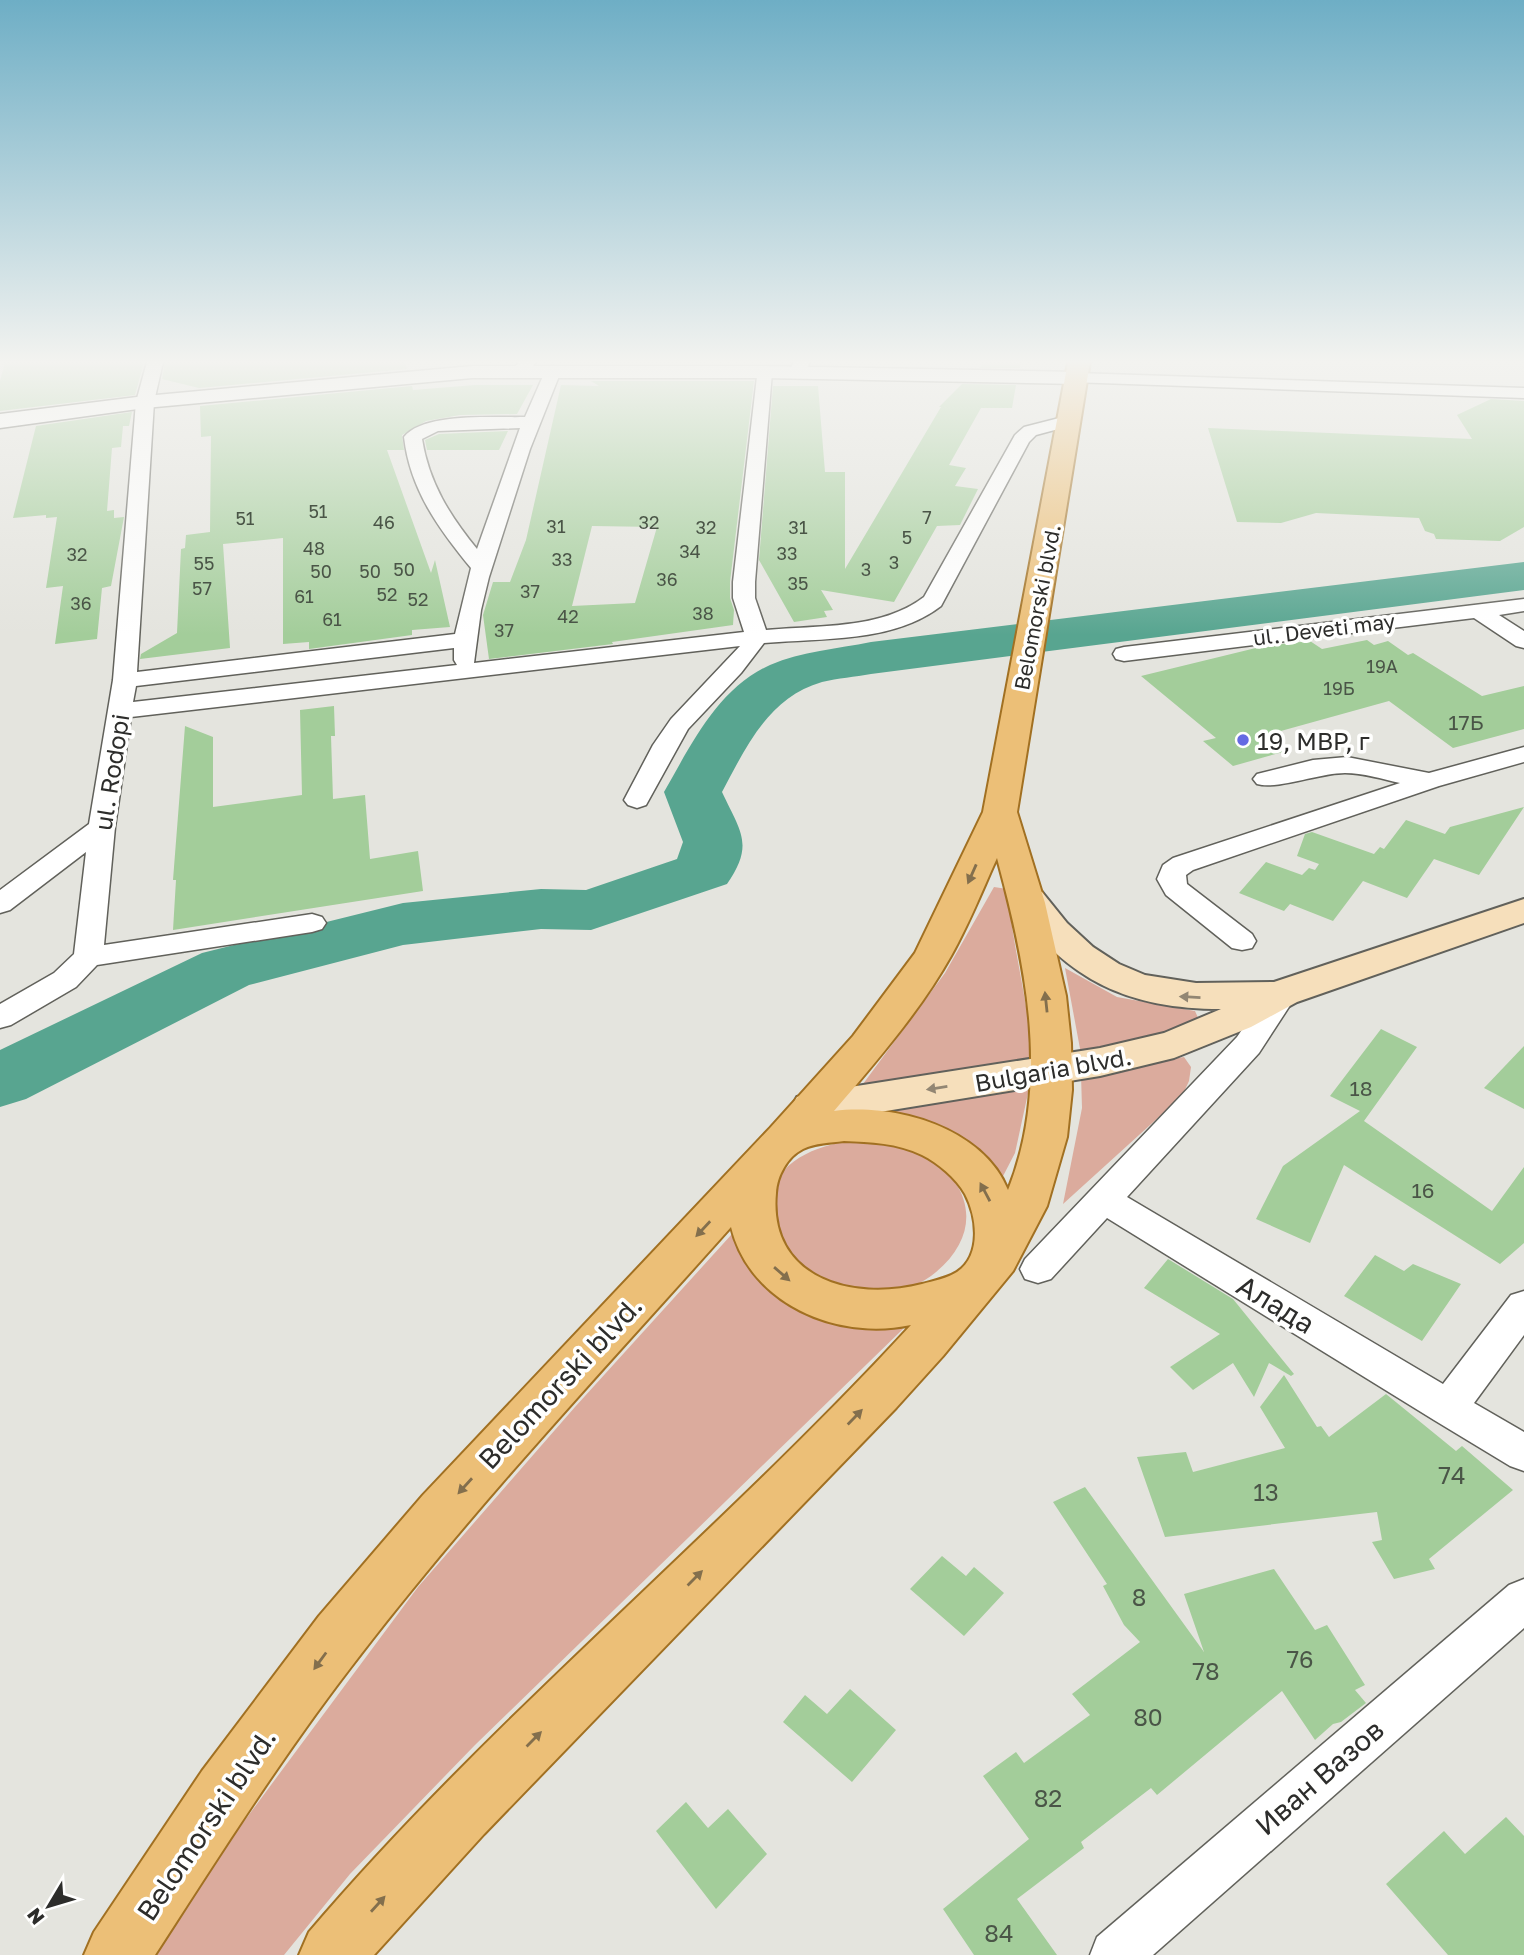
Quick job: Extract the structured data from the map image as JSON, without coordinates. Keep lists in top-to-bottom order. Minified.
{"streets":{"main road":["Belomorski blvd.","Bulgaria blvd."],"street":["ul. Deveti may","ul. Rodopi","Алада","Иван Вазов"]},"crossings":[["Belomorski blvd.","Bulgaria blvd."]],"places":["19, МВР, г"],"house_numbers":["51","7","51","46","32","31","32","31","5","48","34","33","32","33","3","55","50","3","50","50","36","35","57","37","52","61","52","36","38","42","61","37","19А","19Б","17Б","18","16","74","13","8","76","78","80","82","84"],"north":"bottom left"}
